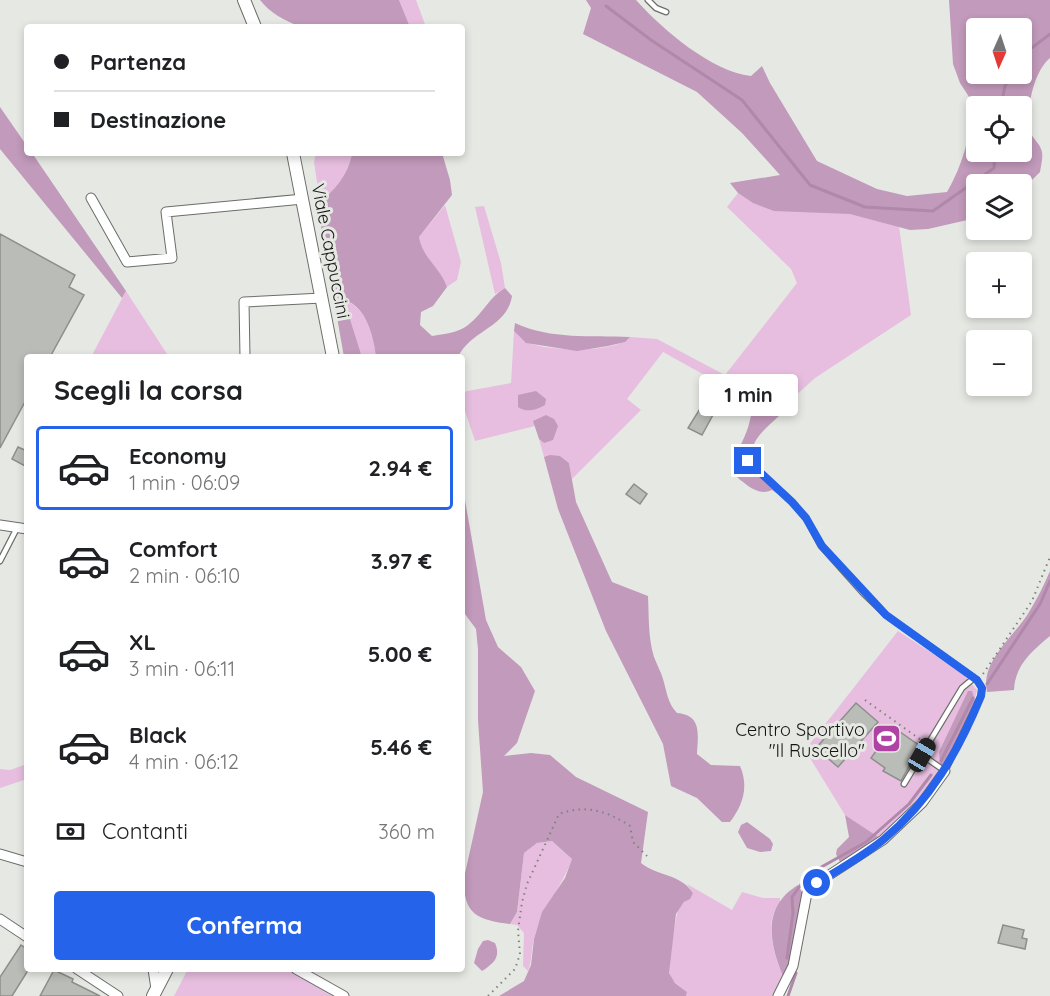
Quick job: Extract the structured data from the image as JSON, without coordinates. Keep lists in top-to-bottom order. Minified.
{"streets":{"street":["Viale Cappuccini"]},"places":{"sports":["Centro Sportivo \"Il Ruscello\""]},"north":"bottom","page":{"map_buttons":["+","−"],"banner":["Partenza","Destinazione"],"heading":"Scegli la corsa","bubble":"1 min","list":[{"name":"Economy","note":"1 min · 06:09","value":"2.94 €"},{"name":"Comfort","note":"2 min · 06:10","value":"3.97 €"},{"name":"XL","note":"3 min · 06:11","value":"5.00 €"},{"name":"Black","note":"4 min · 06:12","value":"5.46 €"}],"pay":["Contanti","360 m"],"buttons":"Conferma"}}
